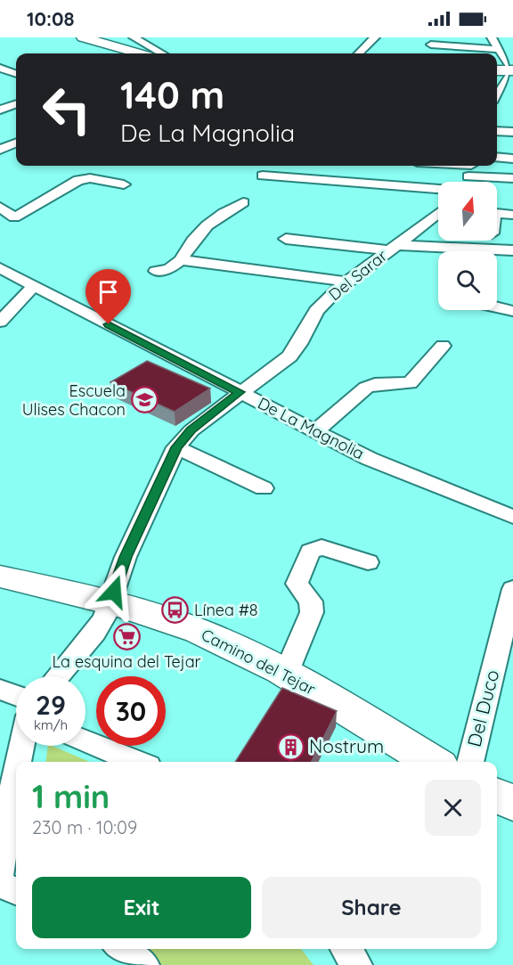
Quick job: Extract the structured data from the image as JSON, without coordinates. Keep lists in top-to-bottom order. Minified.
{"streets":{"street":["Del Sarar","De La Magnolia","Camino del Tejar","Del Duco"]},"crossings":[["Del Sarar","De La Magnolia"],["Del Sarar","Camino del Tejar"]],"places":{"school or university":["Escuela Ulises Chacon"],"bus stop":["Línea #8"],"supermarket":["La esquina del Tejar"],"building":["Nostrum"]},"north":"top","page":{"status":"10:08","turn":["140 m","De La Magnolia"],"speed":"29 km/h","limit":"30","heading":["1 min","230 m · 10:09"],"buttons":["Exit","Share"]}}
